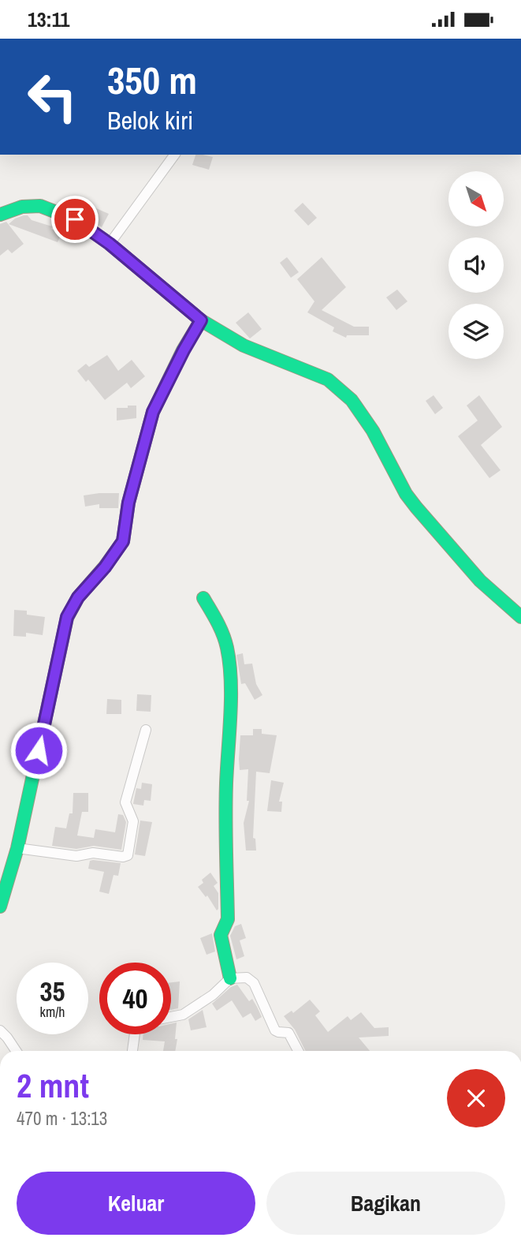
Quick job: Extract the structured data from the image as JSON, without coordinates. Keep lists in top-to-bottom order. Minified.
{"north":"bottom right","page":{"status":"13:11","turn":["350 m","Belok kiri"],"speed":"35 km/h","limit":"40","heading":["2 mnt","470 m · 13:13"],"buttons":["Keluar","Bagikan"]}}
